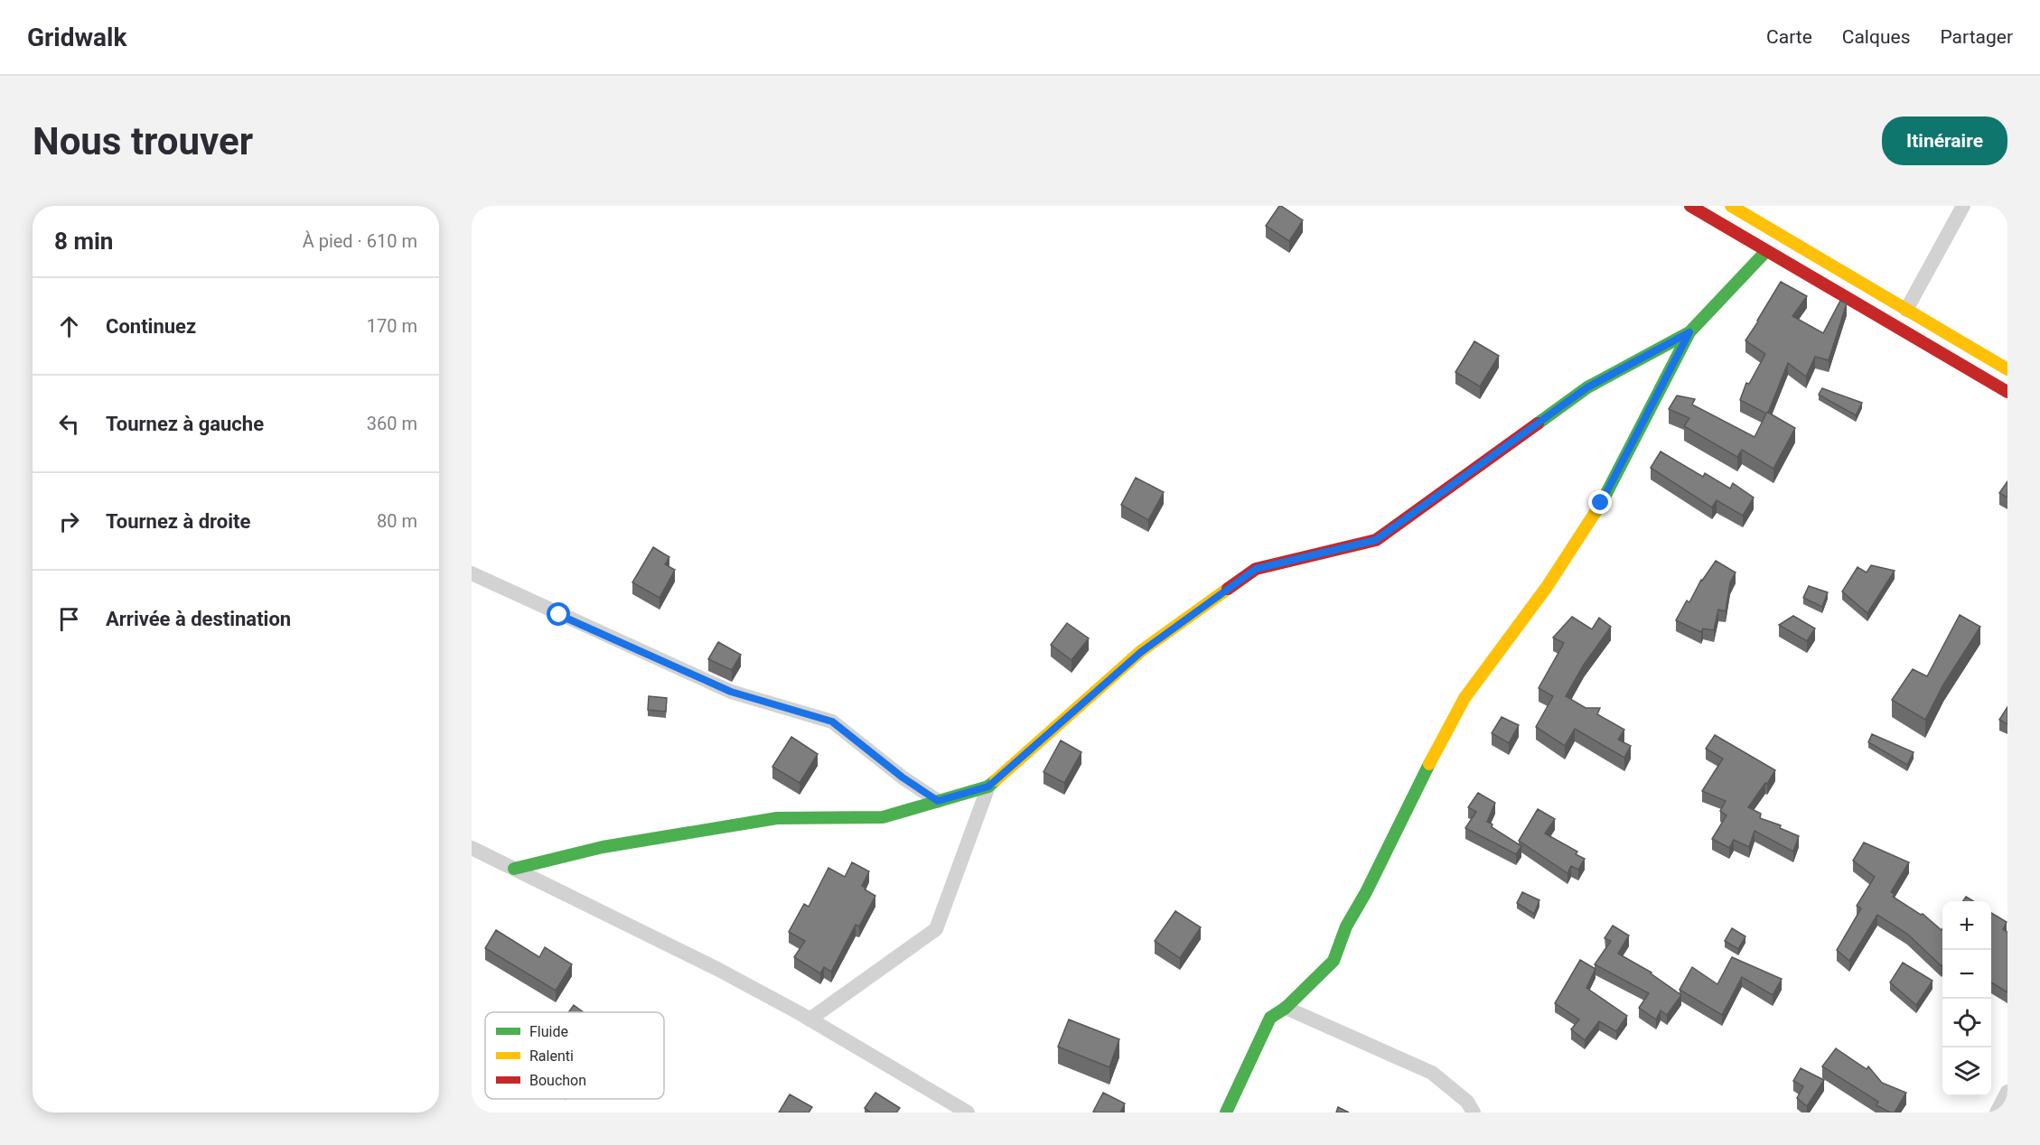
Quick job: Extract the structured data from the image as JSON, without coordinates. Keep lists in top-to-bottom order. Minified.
{"legend":["Fluide","Ralenti","Bouchon"],"page":{"header":"Gridwalk","nav":["Carte","Calques","Partager"],"buttons":"Itinéraire","title":"Nous trouver","heading":["8 min","À pied · 610 m"],"list":[["Continuez","170 m"],["Tournez à gauche","360 m"],["Tournez à droite","80 m"],"Arrivée à destination"],"map_buttons":["+","−"]}}
